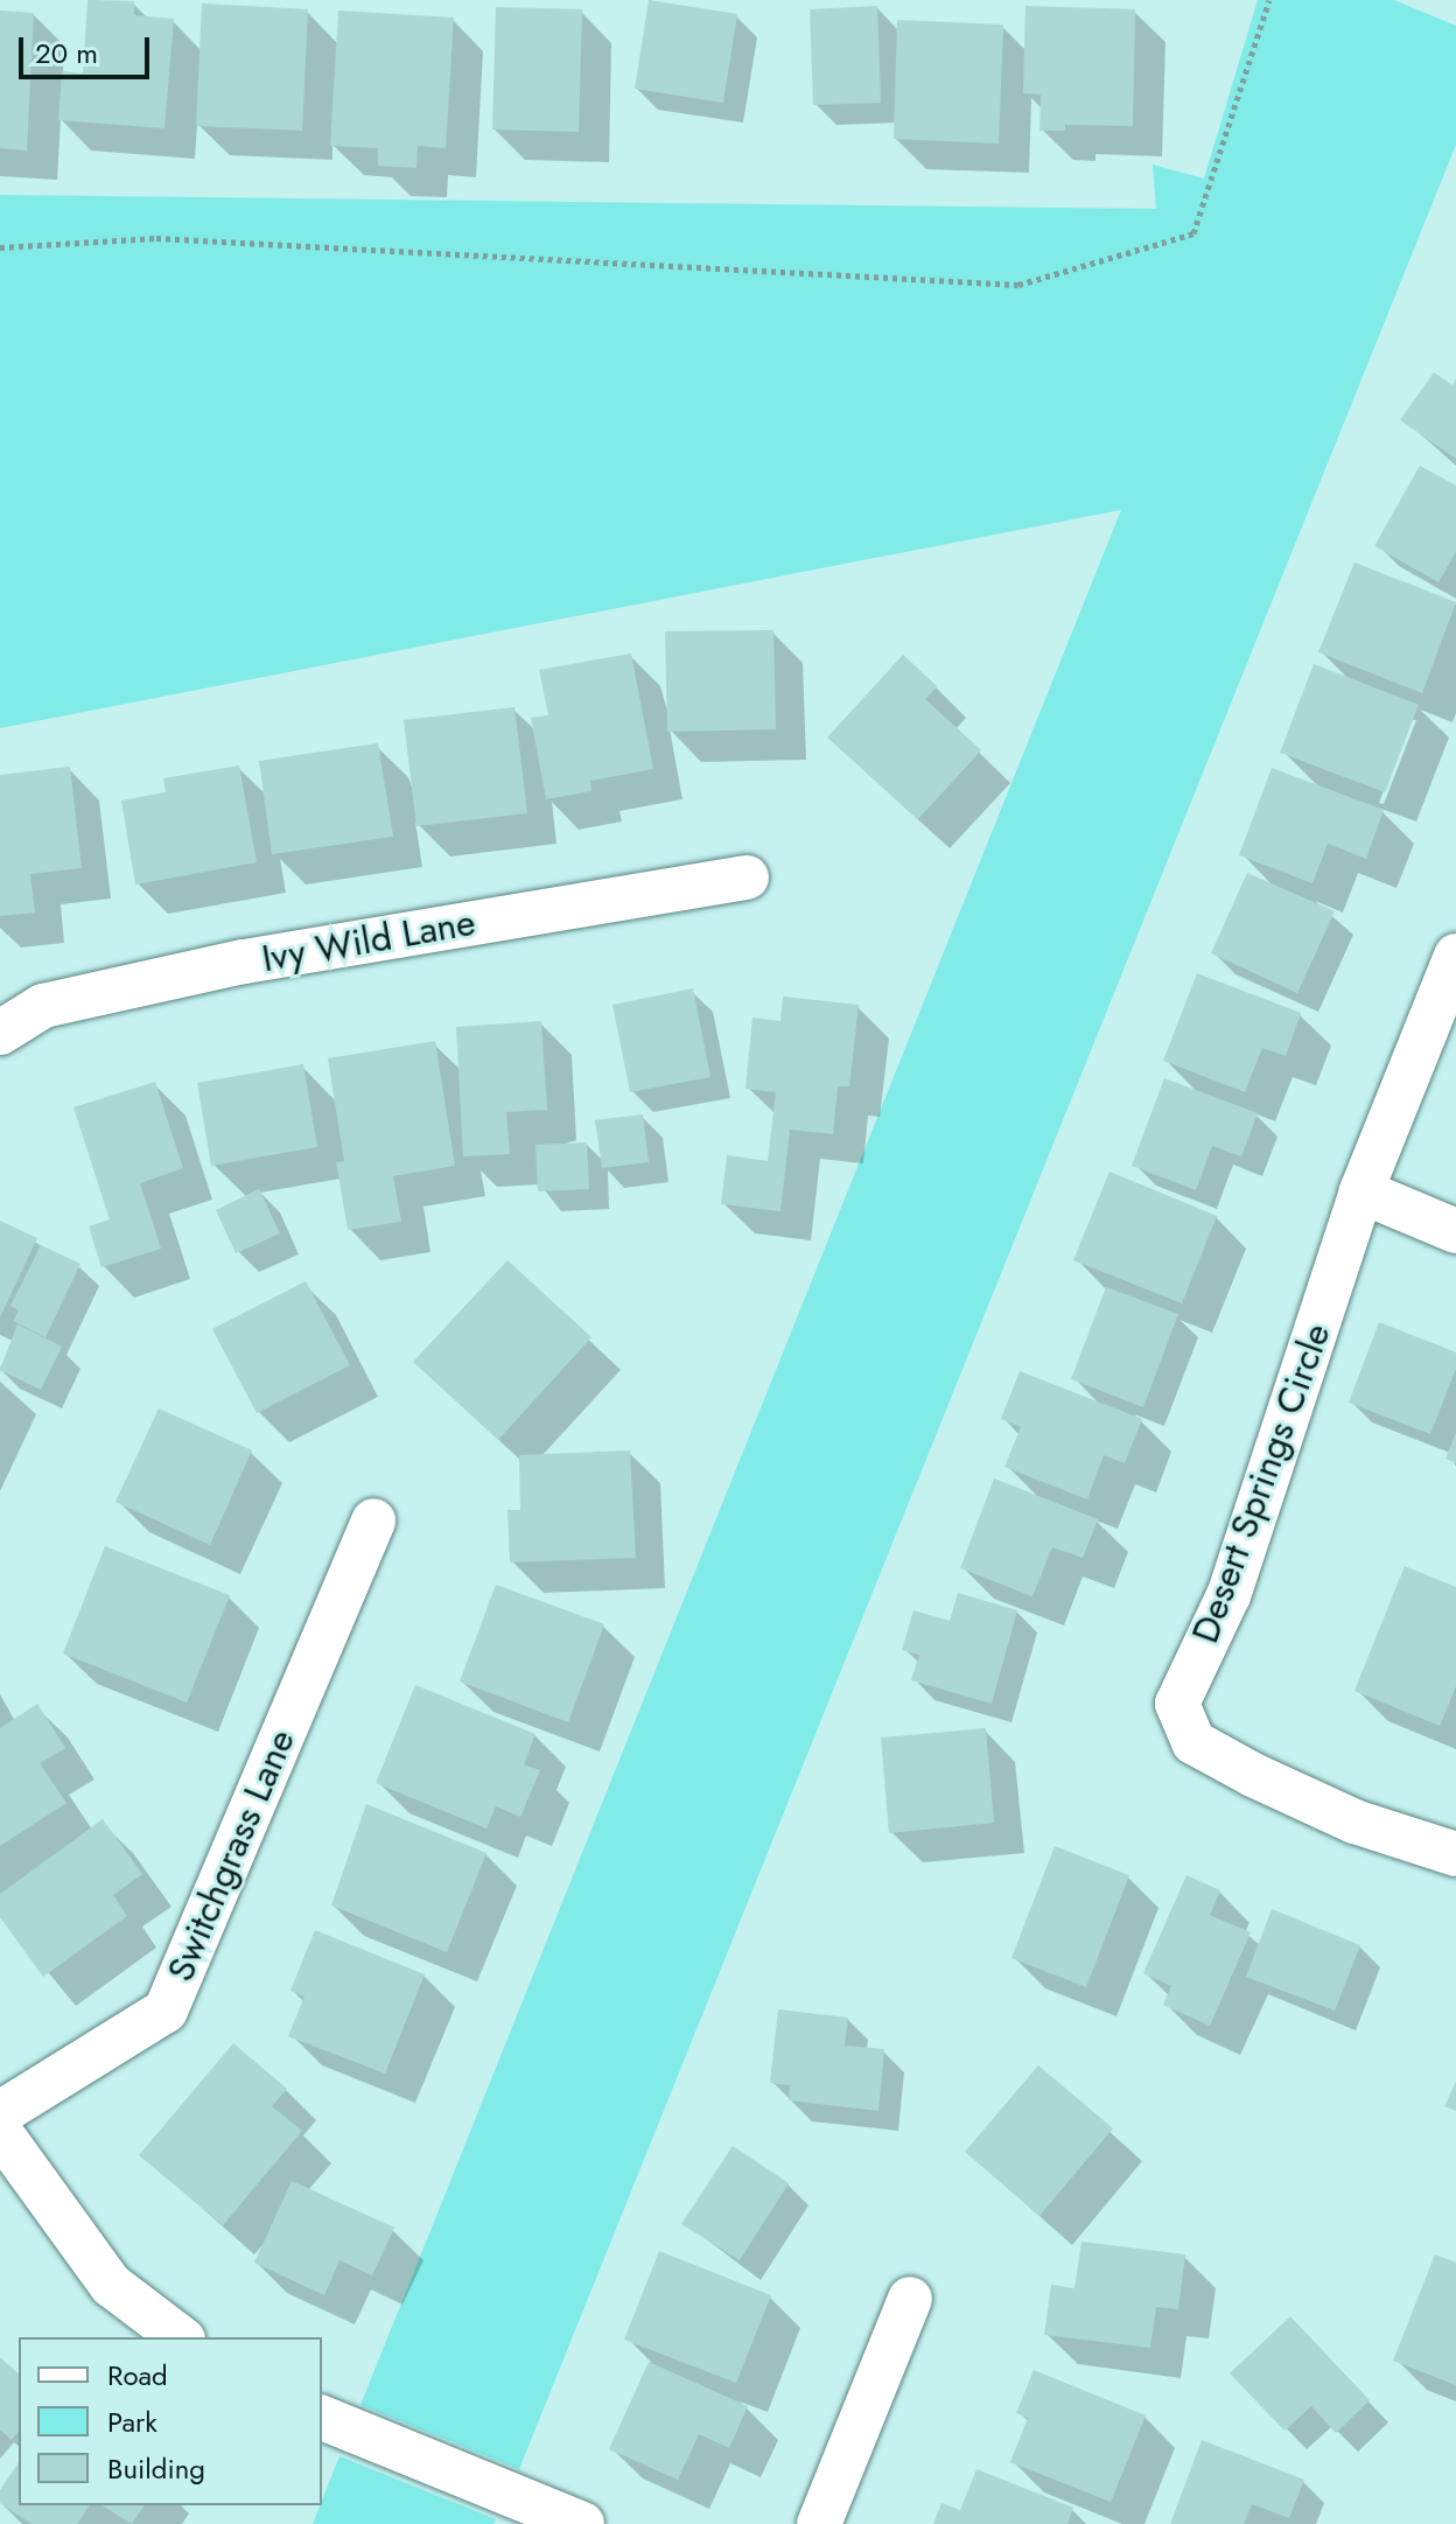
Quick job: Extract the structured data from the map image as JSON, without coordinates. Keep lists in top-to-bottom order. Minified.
{"streets":{"street":["Ivy Wild Lane","Desert Springs Circle","Switchgrass Lane"]},"legend":["Road","Park","Building"],"scale_bar":"20 m"}
